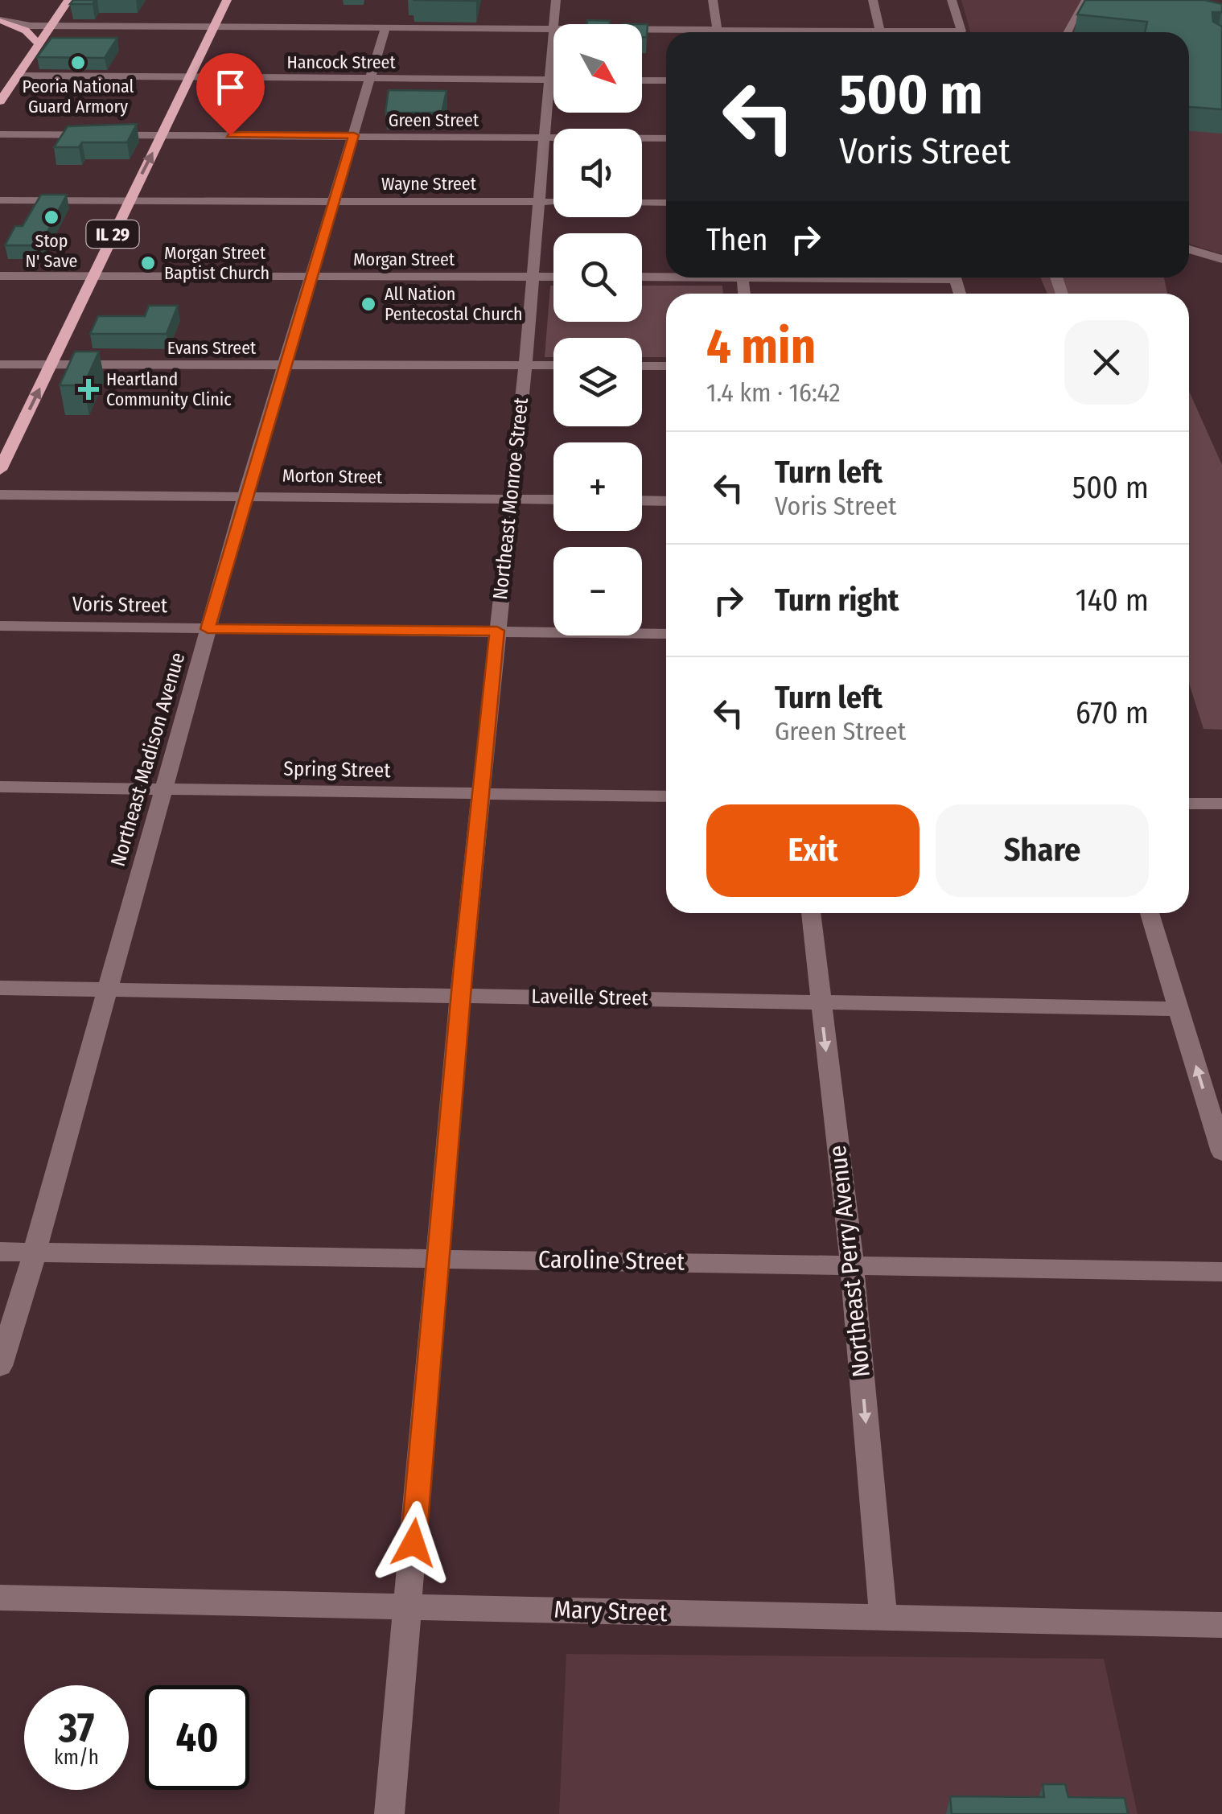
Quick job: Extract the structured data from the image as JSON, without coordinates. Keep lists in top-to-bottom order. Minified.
{"streets":{"main road":["IL 29"],"street":["Hancock Street","Green Street","Wayne Street","Morgan Street","Evans Street","Morton Street","Northeast Monroe Street","Voris Street","Northeast Madison Avenue","Spring Street","Laveille Street","Caroline Street","Northeast Perry Avenue","Mary Street"]},"crossings":[["Hancock Street","IL 29"],["Hancock Street","Northeast Madison Avenue"],["Green Street","IL 29"],["Green Street","Northeast Monroe Street"],["Green Street","Northeast Madison Avenue"],["Wayne Street","IL 29"],["Wayne Street","Northeast Monroe Street"],["Wayne Street","Northeast Madison Avenue"],["IL 29","Morgan Street"],["IL 29","Evans Street"],["Morgan Street","Northeast Monroe Street"],["Morgan Street","Northeast Madison Avenue"],["Evans Street","Northeast Monroe Street"],["Evans Street","Northeast Madison Avenue"],["Morton Street","Northeast Monroe Street"],["Morton Street","Northeast Madison Avenue"],["Northeast Monroe Street","Voris Street"],["Northeast Monroe Street","Spring Street"],["Northeast Monroe Street","Laveille Street"],["Northeast Monroe Street","Caroline Street"],["Northeast Monroe Street","Mary Street"],["Voris Street","Northeast Madison Avenue"],["Northeast Madison Avenue","Spring Street"],["Northeast Madison Avenue","Laveille Street"],["Northeast Madison Avenue","Caroline Street"],["Laveille Street","Northeast Perry Avenue"],["Caroline Street","Northeast Perry Avenue"],["Northeast Perry Avenue","Mary Street"]],"one_way":["Northeast Perry Avenue"],"places":{"other":["Peoria National Guard Armory","Stop N' Save","Morgan Street Baptist Church","All Nation Pentecostal Church"],"health":["Heartland Community Clinic"]},"north":"bottom right","page":{"map_buttons":["+","−"],"turn":["500 m","Voris Street"],"then":"Then","heading":["4 min","1.4 km · 16:42"],"list":[{"name":"Turn left","note":"Voris Street","value":"500 m"},{"name":"Turn right","value":"140 m"},{"name":"Turn left","note":"Green Street","value":"670 m"}],"buttons":["Exit","Share"],"speed":"37 km/h","limit":"40"}}
